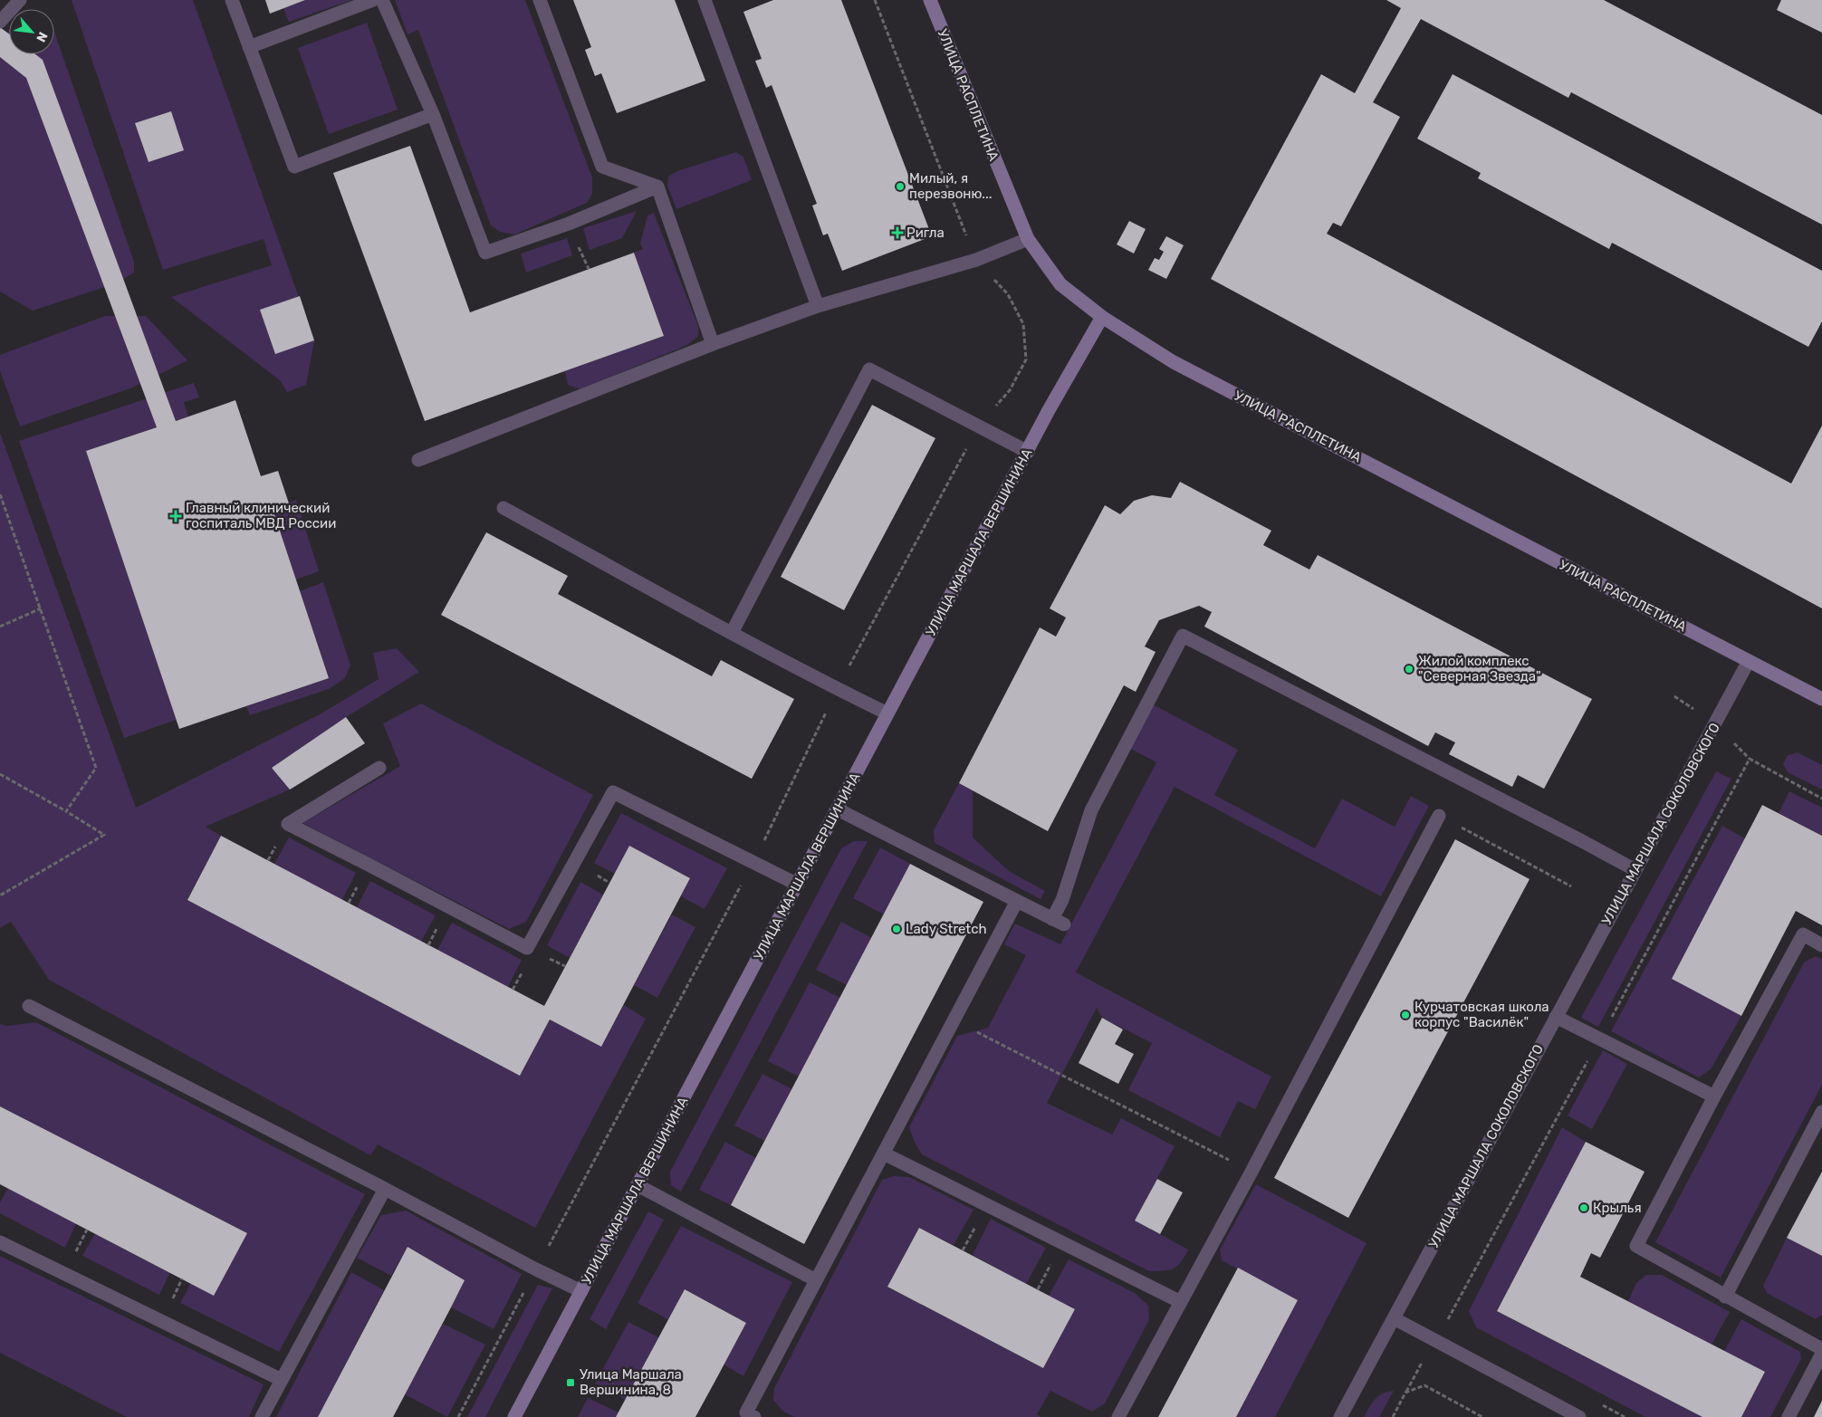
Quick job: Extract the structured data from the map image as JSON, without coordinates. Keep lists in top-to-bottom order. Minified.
{"streets":{"street":["УЛИЦА РАСПЛЕТИНА","УЛИЦА МАРШАЛА ВЕРШИНИНА","УЛИЦА МАРШАЛА СОКОЛОВСКОГО"]},"crossings":[["УЛИЦА РАСПЛЕТИНА","УЛИЦА МАРШАЛА ВЕРШИНИНА"],["УЛИЦА РАСПЛЕТИНА","УЛИЦА МАРШАЛА СОКОЛОВСКОГО"]],"places":{"other":["Милый, я перезвоню...","Жилой комплекс \"Северная Звезда\"","Lady Stretch","Курчатовская школа корпус \"Василёк\"","Крылья"],"health":["Ригла","Главный клинический госпиталь МВД России"],"transit":["Улица Маршала Вершинина, 8"]},"north":"bottom right"}
